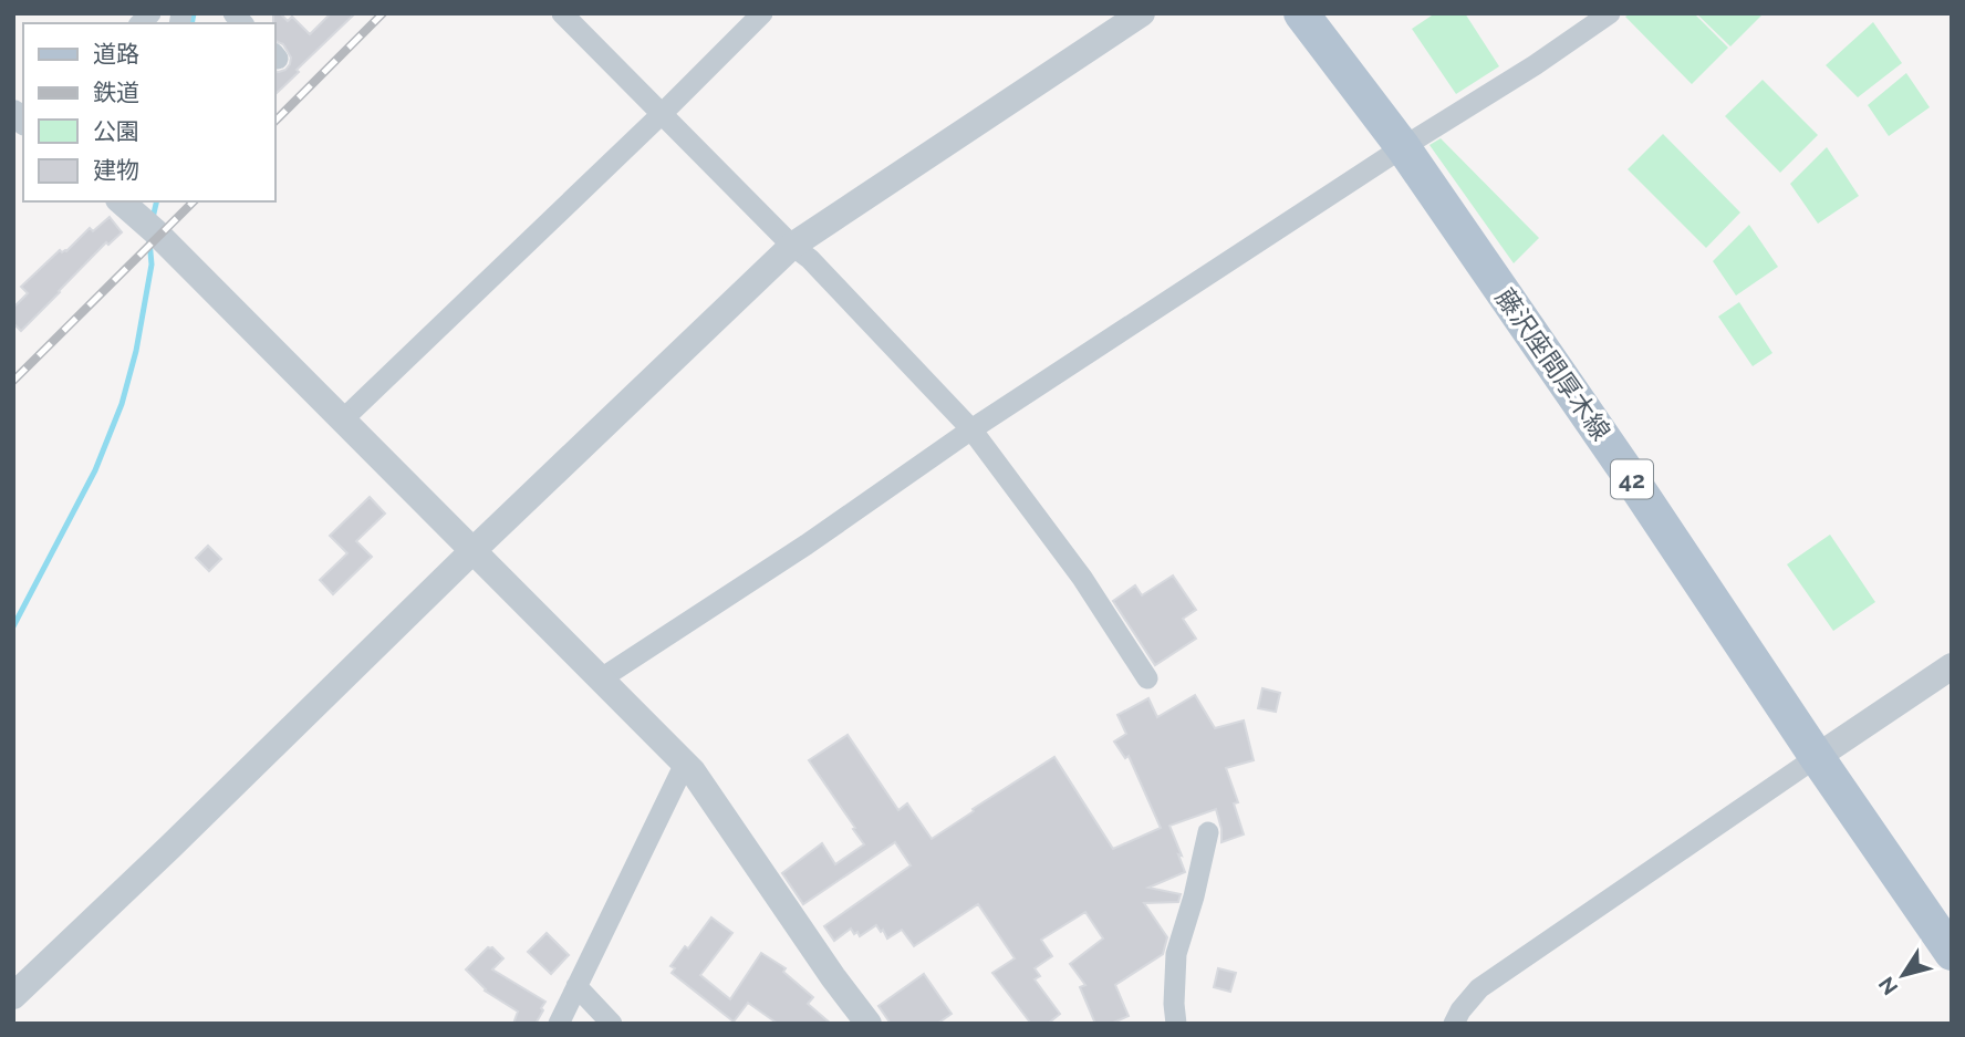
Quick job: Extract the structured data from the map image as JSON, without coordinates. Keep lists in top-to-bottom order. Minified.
{"streets":{"main road":["藤沢座間厚木線","42"]},"legend":["道路","鉄道","公園","建物"],"north":"bottom left"}
